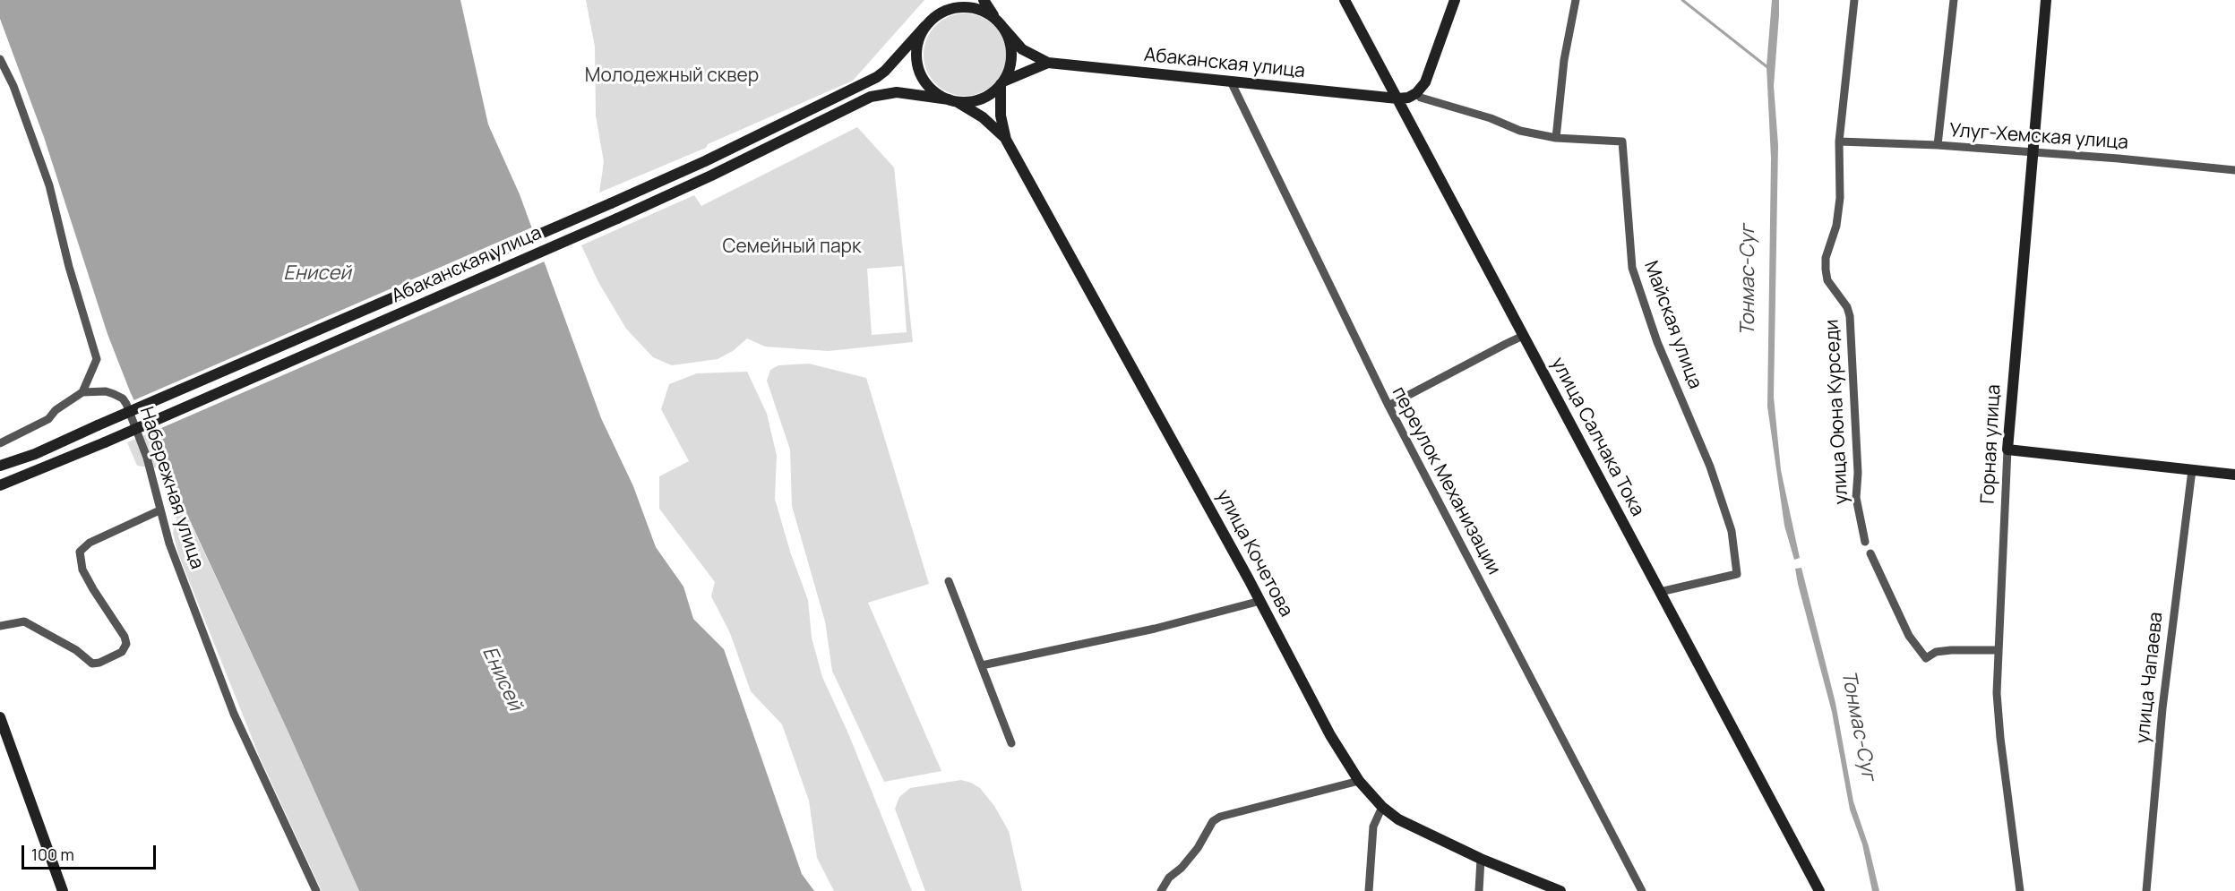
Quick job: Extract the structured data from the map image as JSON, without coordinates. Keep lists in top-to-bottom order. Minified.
{"streets":{"main road":["Абаканская улица","улица Салчака Тока","Горная улица","улица Кочетова"],"street":["Улуг-Хемская улица","Майская улица","улица Оюна Курседи","переулок Механизации","Набережная улица","улица Чапаева"]},"crossings":[["Абаканская улица","улица Салчака Тока"],["Абаканская улица","переулок Механизации"],["Абаканская улица","улица Кочетова"],["Улуг-Хемская улица","улица Оюна Курседи"],["Улуг-Хемская улица","Горная улица"],["Майская улица","улица Салчака Тока"]],"water":["Енисей","Тонмас-Суг"],"parks":["Молодежный сквер","Семейный парк"],"scale_bar":"100 m"}
